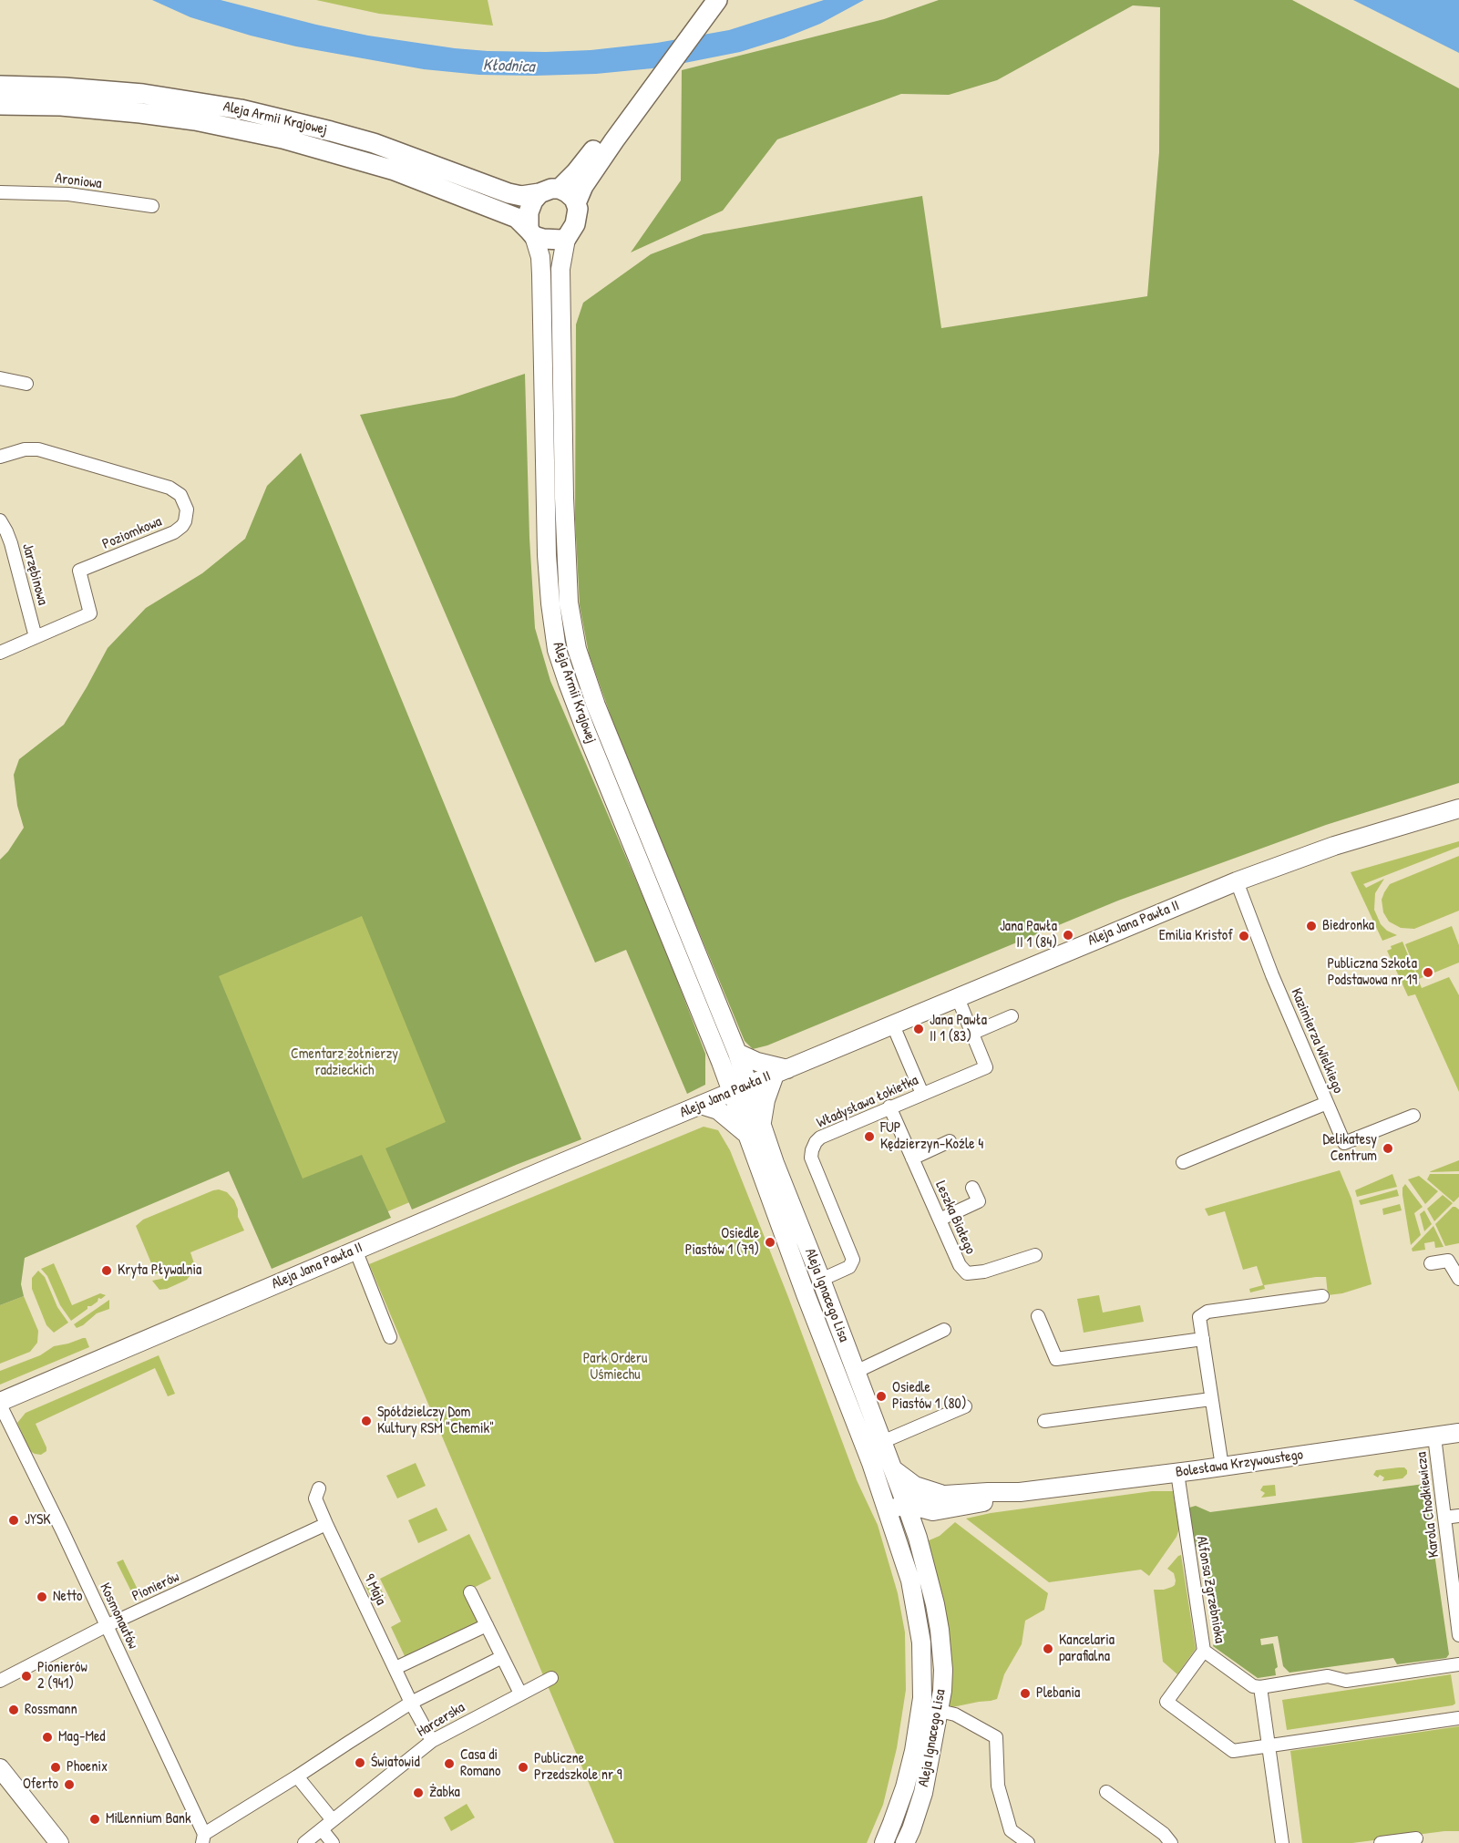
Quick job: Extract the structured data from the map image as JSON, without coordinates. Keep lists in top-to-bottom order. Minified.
{"streets":{"main road":["Aleja Armii Krajowej","Aleja Jana Pawła II","Aleja Ignacego Lisa","Bolesława Krzywoustego"],"street":["Aroniowa","Poziomkowa","Jarzębinowa","Kazimierza Wielkiego","Władysława Łokietka","Leszka Białego","Karola Chodkiewicza","Pionierów","9 Maja","Alfonsa Zgrzebnioka","Kosmonautów","Harcerska"]},"crossings":[["Aleja Armii Krajowej","Aleja Jana Pawła II"],["Aleja Armii Krajowej","Aleja Ignacego Lisa"],["Poziomkowa","Jarzębinowa"],["Aleja Jana Pawła II","Kazimierza Wielkiego"],["Aleja Jana Pawła II","Władysława Łokietka"],["Aleja Jana Pawła II","Aleja Ignacego Lisa"],["Aleja Jana Pawła II","Kosmonautów"],["Władysława Łokietka","Leszka Białego"],["Władysława Łokietka","Aleja Ignacego Lisa"],["Aleja Ignacego Lisa","Bolesława Krzywoustego"],["Bolesława Krzywoustego","Karola Chodkiewicza"],["Bolesława Krzywoustego","Alfonsa Zgrzebnioka"],["Pionierów","9 Maja"],["Pionierów","Kosmonautów"],["9 Maja","Harcerska"]],"water":["Kłodnica"],"parks":["Cmentarz żołnierzy radzieckich","Park Orderu Uśmiechu"],"places":["Biedronka","Jana Pawła II 1 (84)","Emilia Kristof","Publiczna Szkoła Podstawowa nr 19","Jana Pawła II 1 (83)","FUP Kędzierzyn-Koźle 4","Delikatesy Centrum","Osiedle Piastów 1 (79)","Kryta Pływalnia","Osiedle Piastów 1 (80)","Spółdzielczy Dom Kultury RSM \"Chemik\"","JYSK","Netto","Kancelaria parafialna","Pionierów 2 (941)","Plebania","Rossmann","Mag-Med","Światowid","Casa di Romano","Phoenix","Publiczne Przedszkole nr 9","Oferto","Żabka","Millennium Bank"]}
